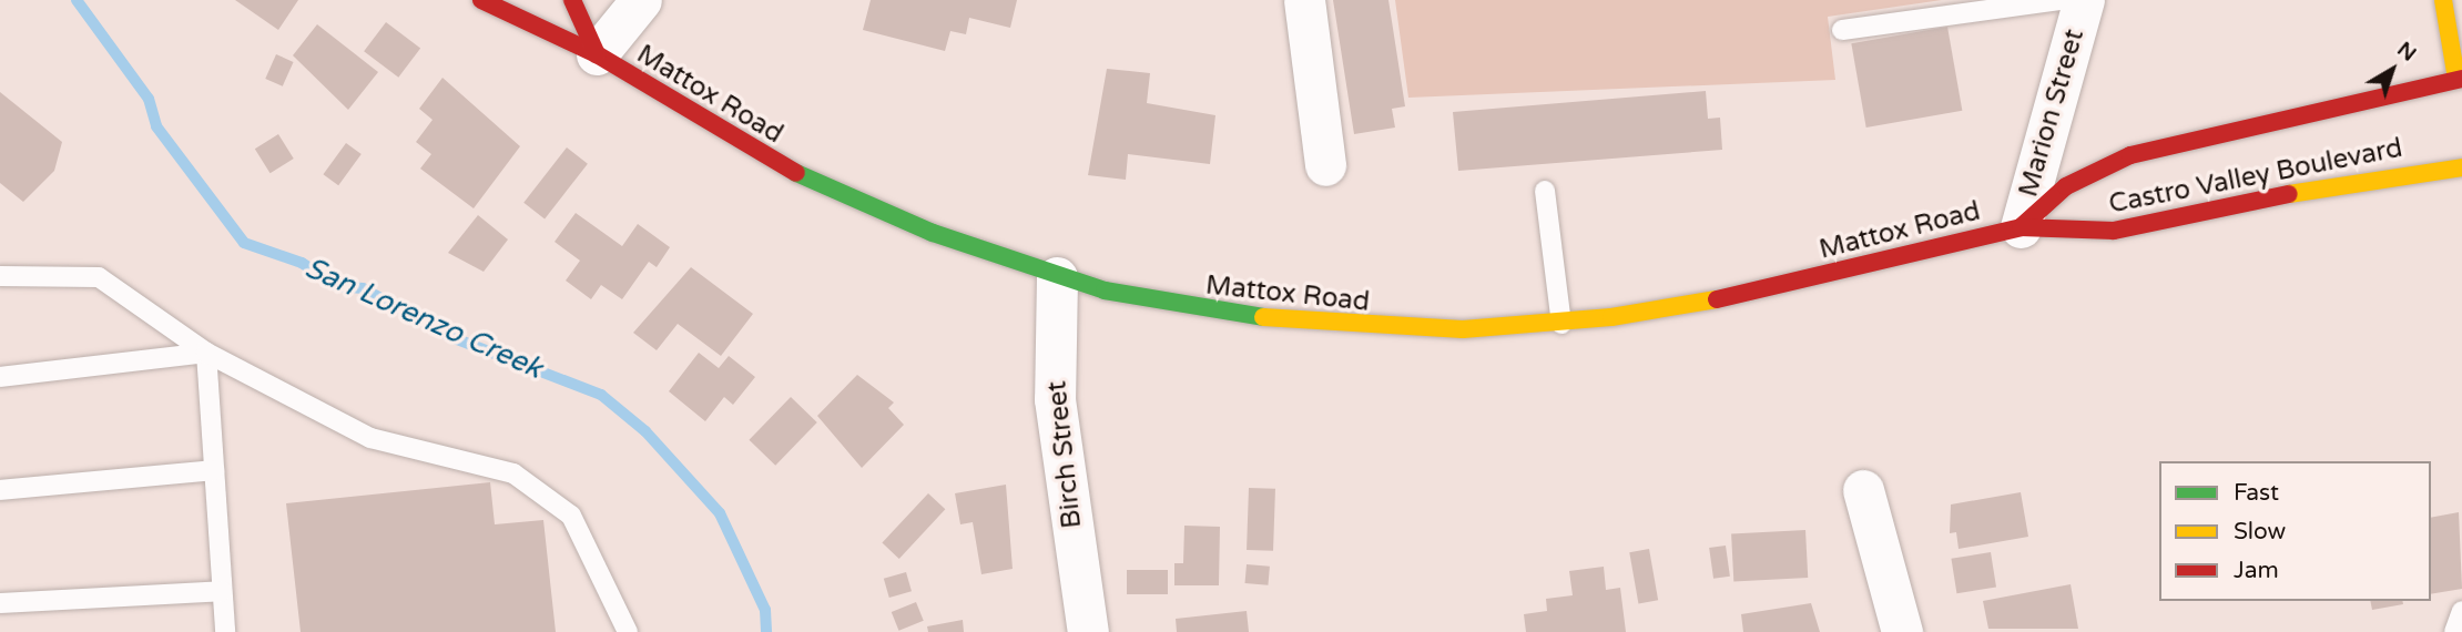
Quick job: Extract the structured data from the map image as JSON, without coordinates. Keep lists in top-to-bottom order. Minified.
{"streets":{"main road":["Mattox Road","Castro Valley Boulevard"],"street":["Marion Street","Birch Street"]},"crossings":[["Mattox Road","Marion Street"],["Mattox Road","Castro Valley Boulevard"],["Mattox Road","Birch Street"],["Marion Street","Castro Valley Boulevard"]],"water":["San Lorenzo Creek"],"legend":["Fast","Slow","Jam"],"north":"top right"}
